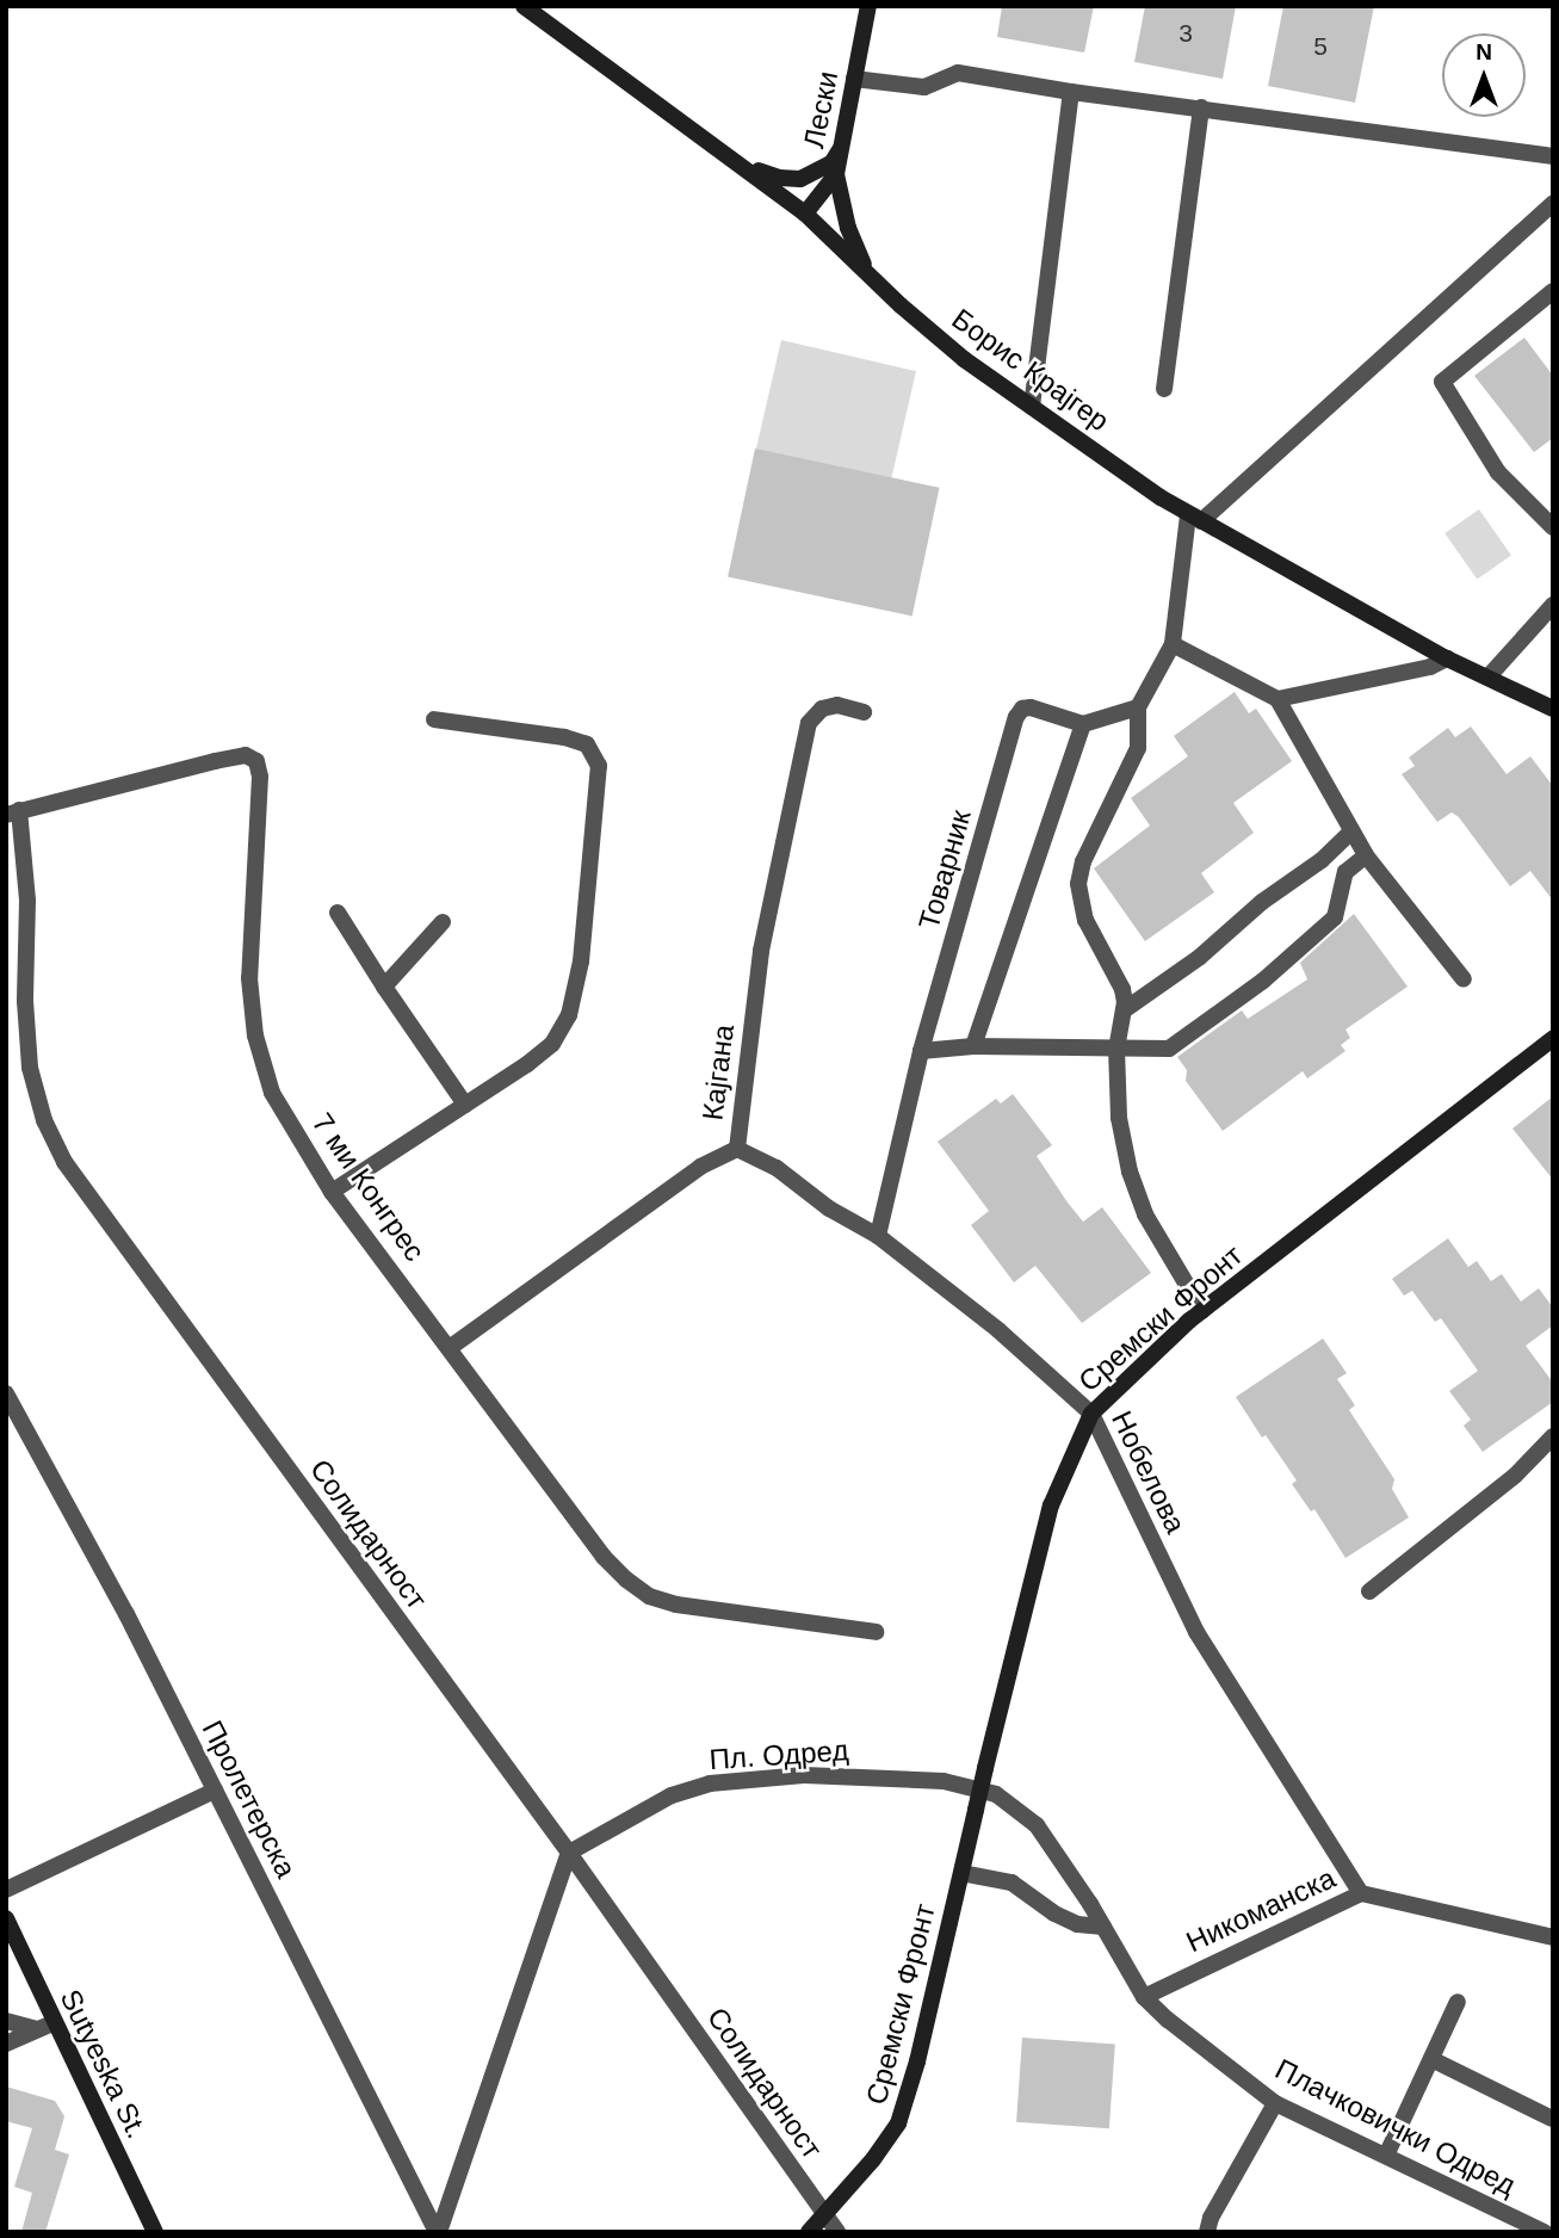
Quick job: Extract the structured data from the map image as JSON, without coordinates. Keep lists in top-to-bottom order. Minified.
{"streets":{"street":["Лески","Борис Крајгер","Товарник","Кајгана","7 ми Конгрес","Сремски Фронт","Нобелова","Солидарност","Пл. Одред","Пролетерска","Никоманска","Sutyeska St.","Плачковички Одред"]},"crossings":[["Лески","Борис Крајгер"],["Товарник","Нобелова"],["Кајгана","7 ми Конгрес"],["Кајгана","Нобелова"],["7 ми Конгрес","Солидарност"],["Сремски Фронт","Нобелова"],["Сремски Фронт","Солидарност"],["Нобелова","Никоманска"],["Солидарност","Пл. Одред"],["Солидарност","Пролетерска"],["Пл. Одред","Пролетерска"],["Пл. Одред","Плачковички Одред"],["Никоманска","Плачковички Одред"]],"house_numbers":["3","5"],"north":"top"}
